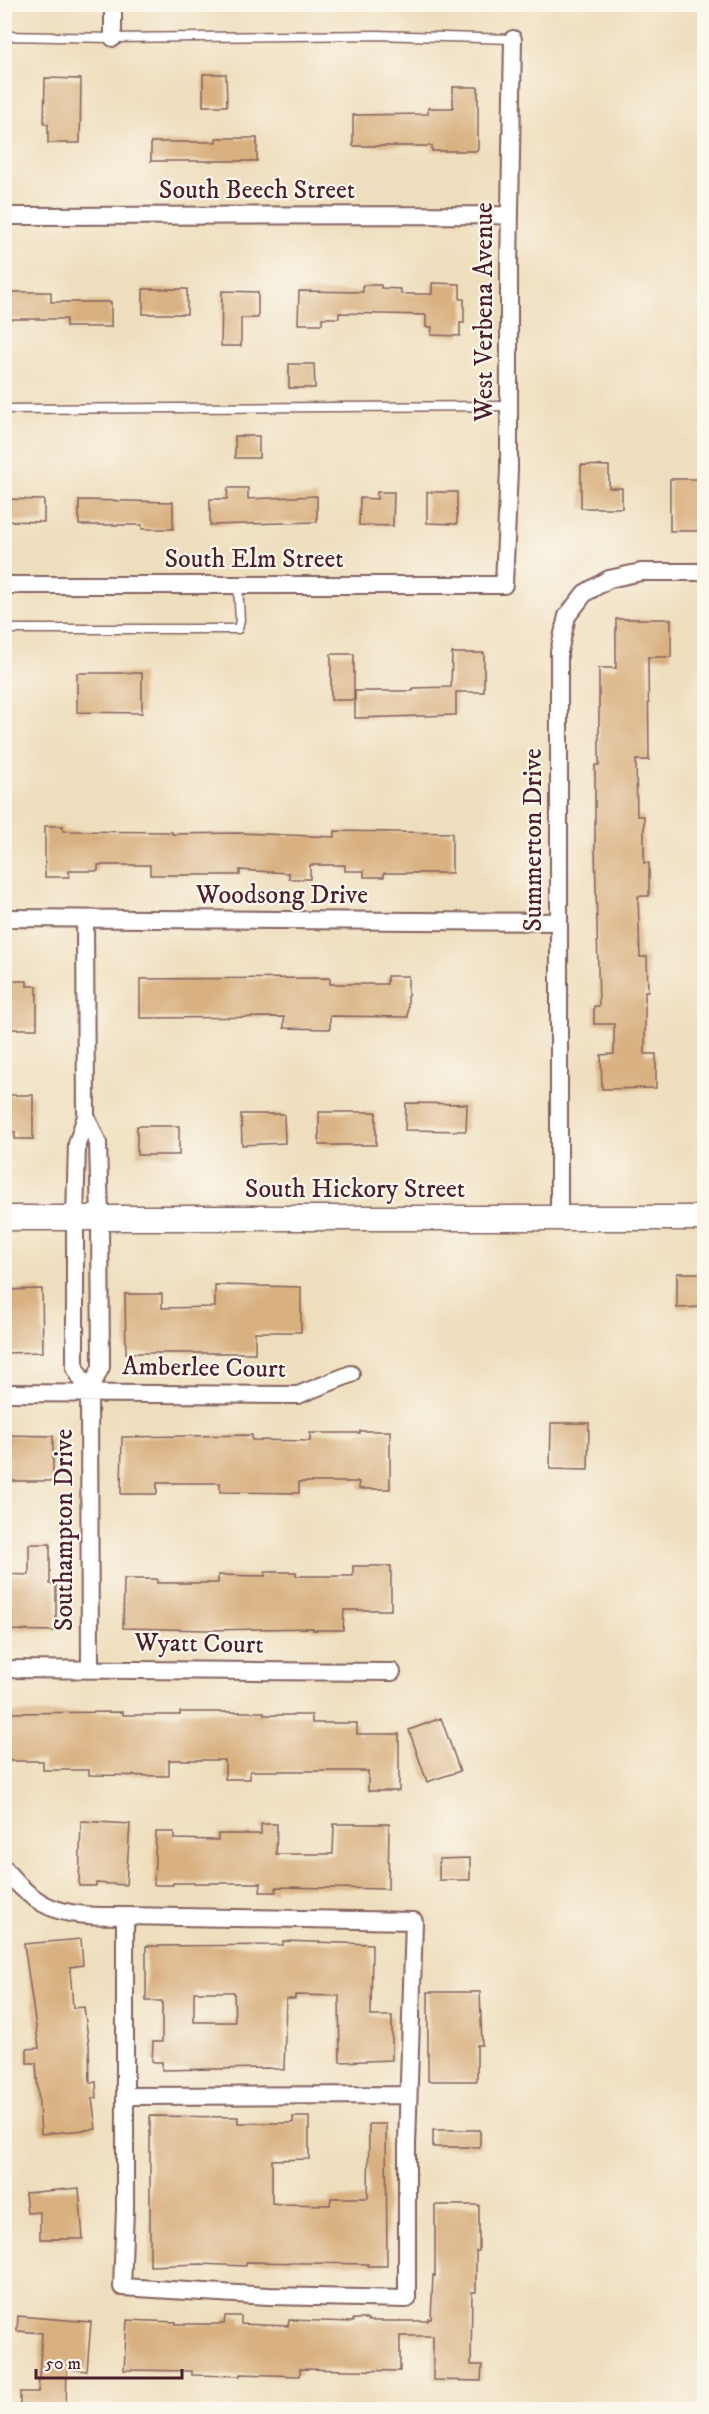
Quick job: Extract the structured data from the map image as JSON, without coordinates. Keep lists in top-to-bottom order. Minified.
{"streets":{"street":["South Beech Street","West Verbena Avenue","South Elm Street","Summerton Drive","Woodsong Drive","South Hickory Street","Amberlee Court","Southampton Drive","Wyatt Court"]},"crossings":[["South Beech Street","West Verbena Avenue"],["West Verbena Avenue","South Elm Street"],["Summerton Drive","Woodsong Drive"],["Summerton Drive","South Hickory Street"],["South Hickory Street","Southampton Drive"],["Amberlee Court","Southampton Drive"],["Southampton Drive","Wyatt Court"]],"scale_bar":"50 m"}
